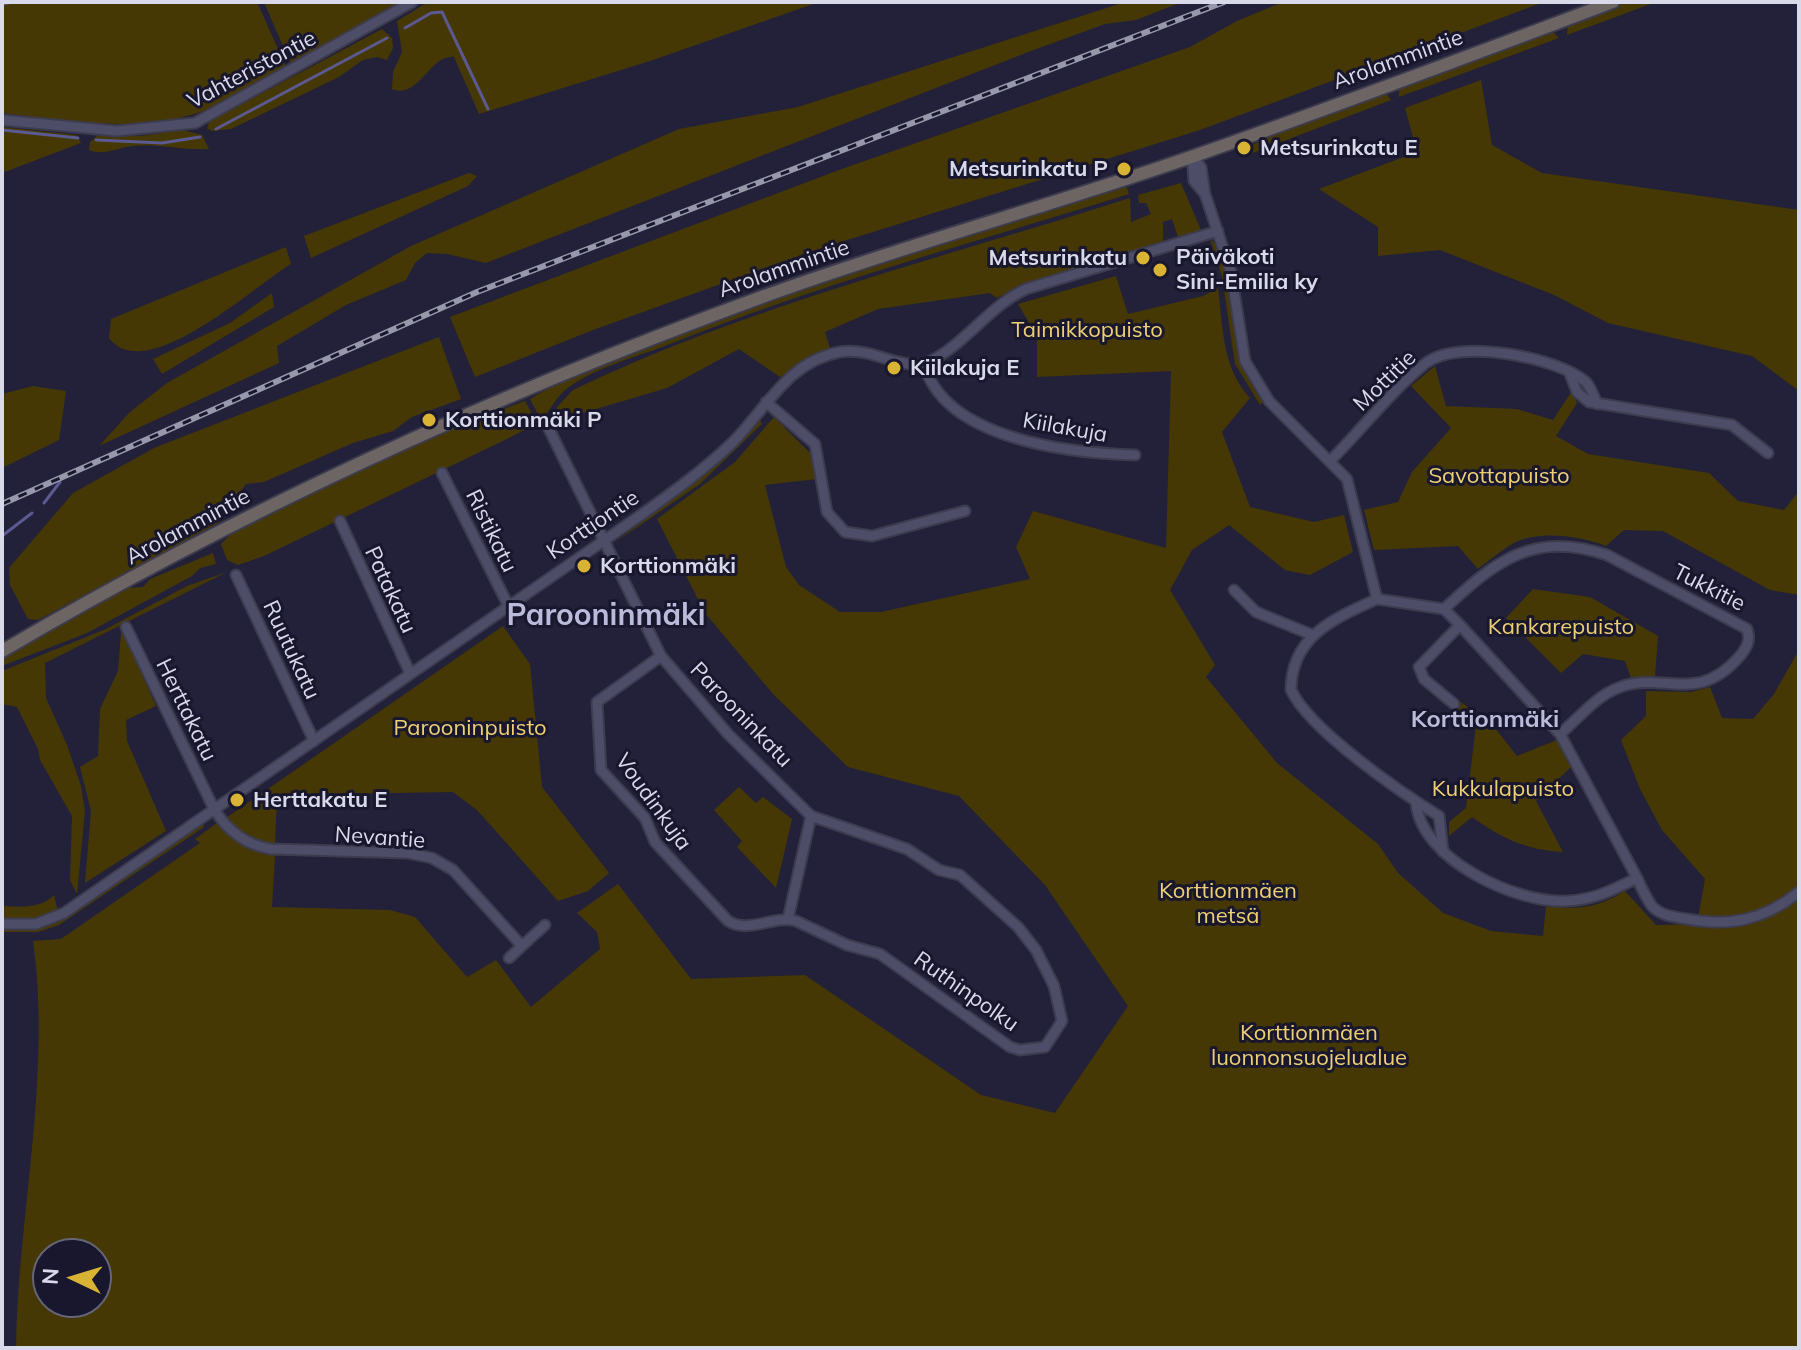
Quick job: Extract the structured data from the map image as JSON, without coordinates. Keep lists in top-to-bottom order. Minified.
{"streets":{"street":["Arolammintie","Vahteristontie","Mottitie","Kiilakuja","Korttiontie","Ristikatu","Tukkitie","Patakatu","Ruutukatu","Herttakatu","Parooninkatu","Voudinkuja","Nevantie","Ruthinpolku"]},"crossings":[["Kiilakuja","Korttiontie"],["Korttiontie","Ristikatu"],["Korttiontie","Patakatu"],["Korttiontie","Ruutukatu"],["Korttiontie","Herttakatu"],["Korttiontie","Parooninkatu"],["Korttiontie","Nevantie"],["Herttakatu","Nevantie"],["Parooninkatu","Voudinkuja"],["Parooninkatu","Ruthinpolku"],["Voudinkuja","Ruthinpolku"]],"districts":["Parooninmäki","Korttionmäki"],"parks":["Taimikkopuisto","Savottapuisto","Kankarepuisto","Parooninpuisto","Kukkulapuisto","Korttionmäen metsä","Korttionmäen luonnonsuojelualue"],"places":["Metsurinkatu E","Metsurinkatu P","Metsurinkatu","Päiväkoti Sini-Emilia ky","Kiilakuja E","Korttionmäki P","Korttionmäki","Herttakatu E"],"north":"left"}
